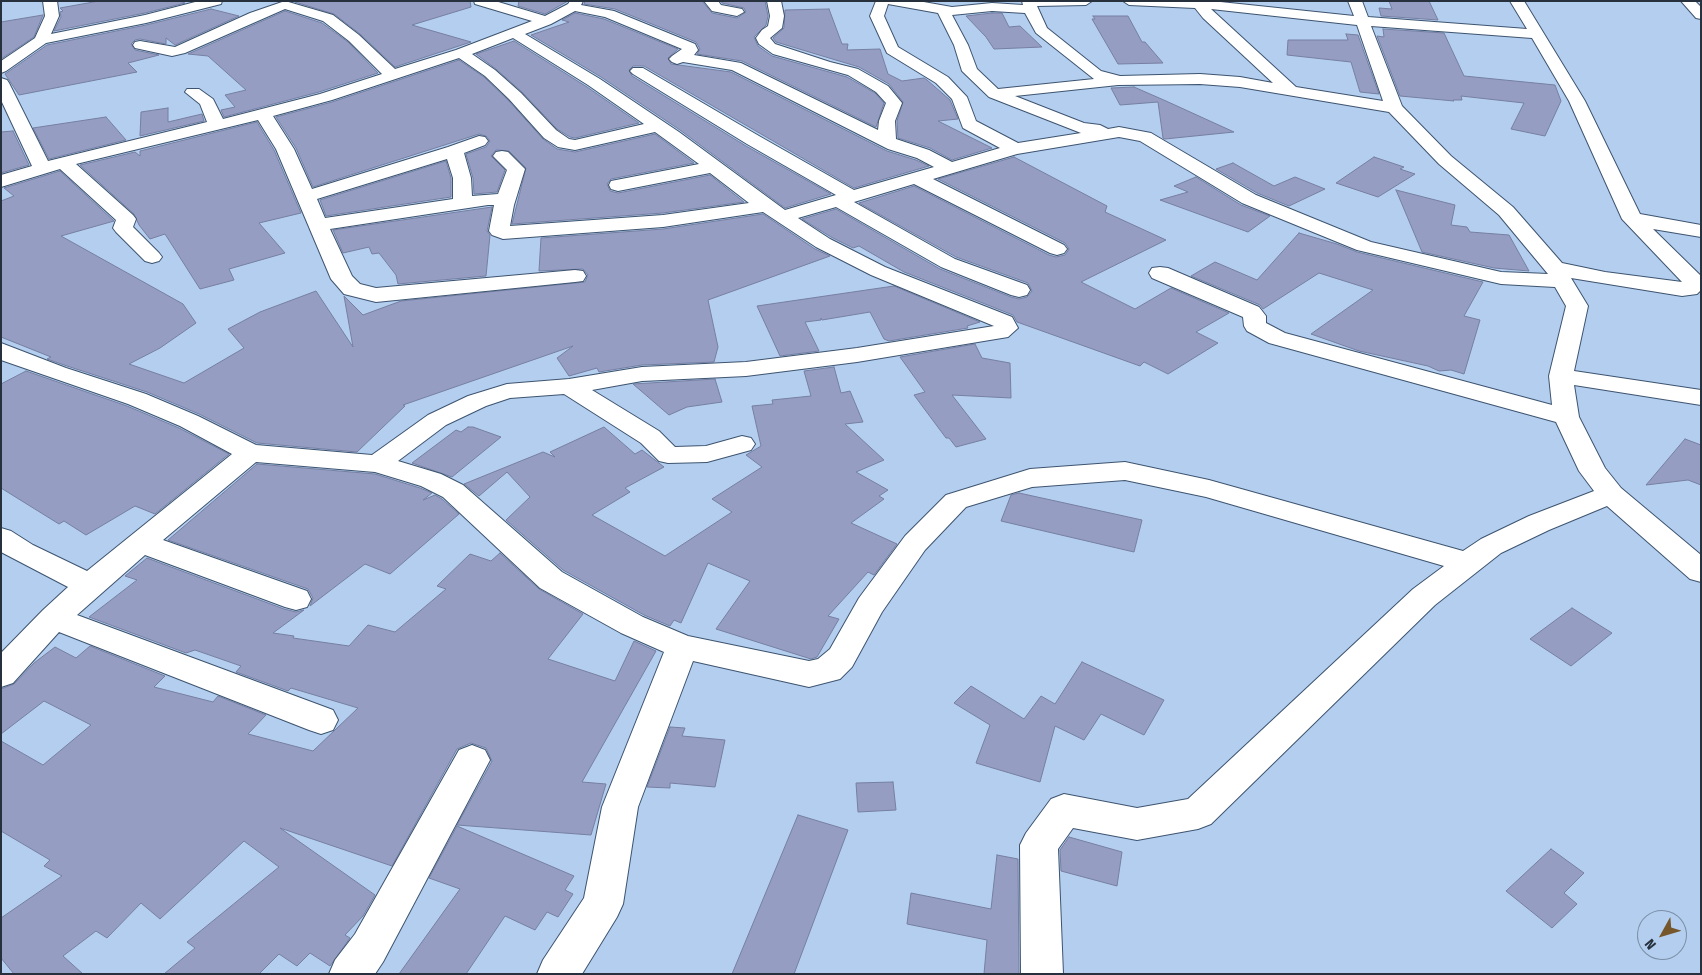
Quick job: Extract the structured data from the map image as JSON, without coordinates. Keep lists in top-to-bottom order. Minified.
{"north":"bottom left"}
